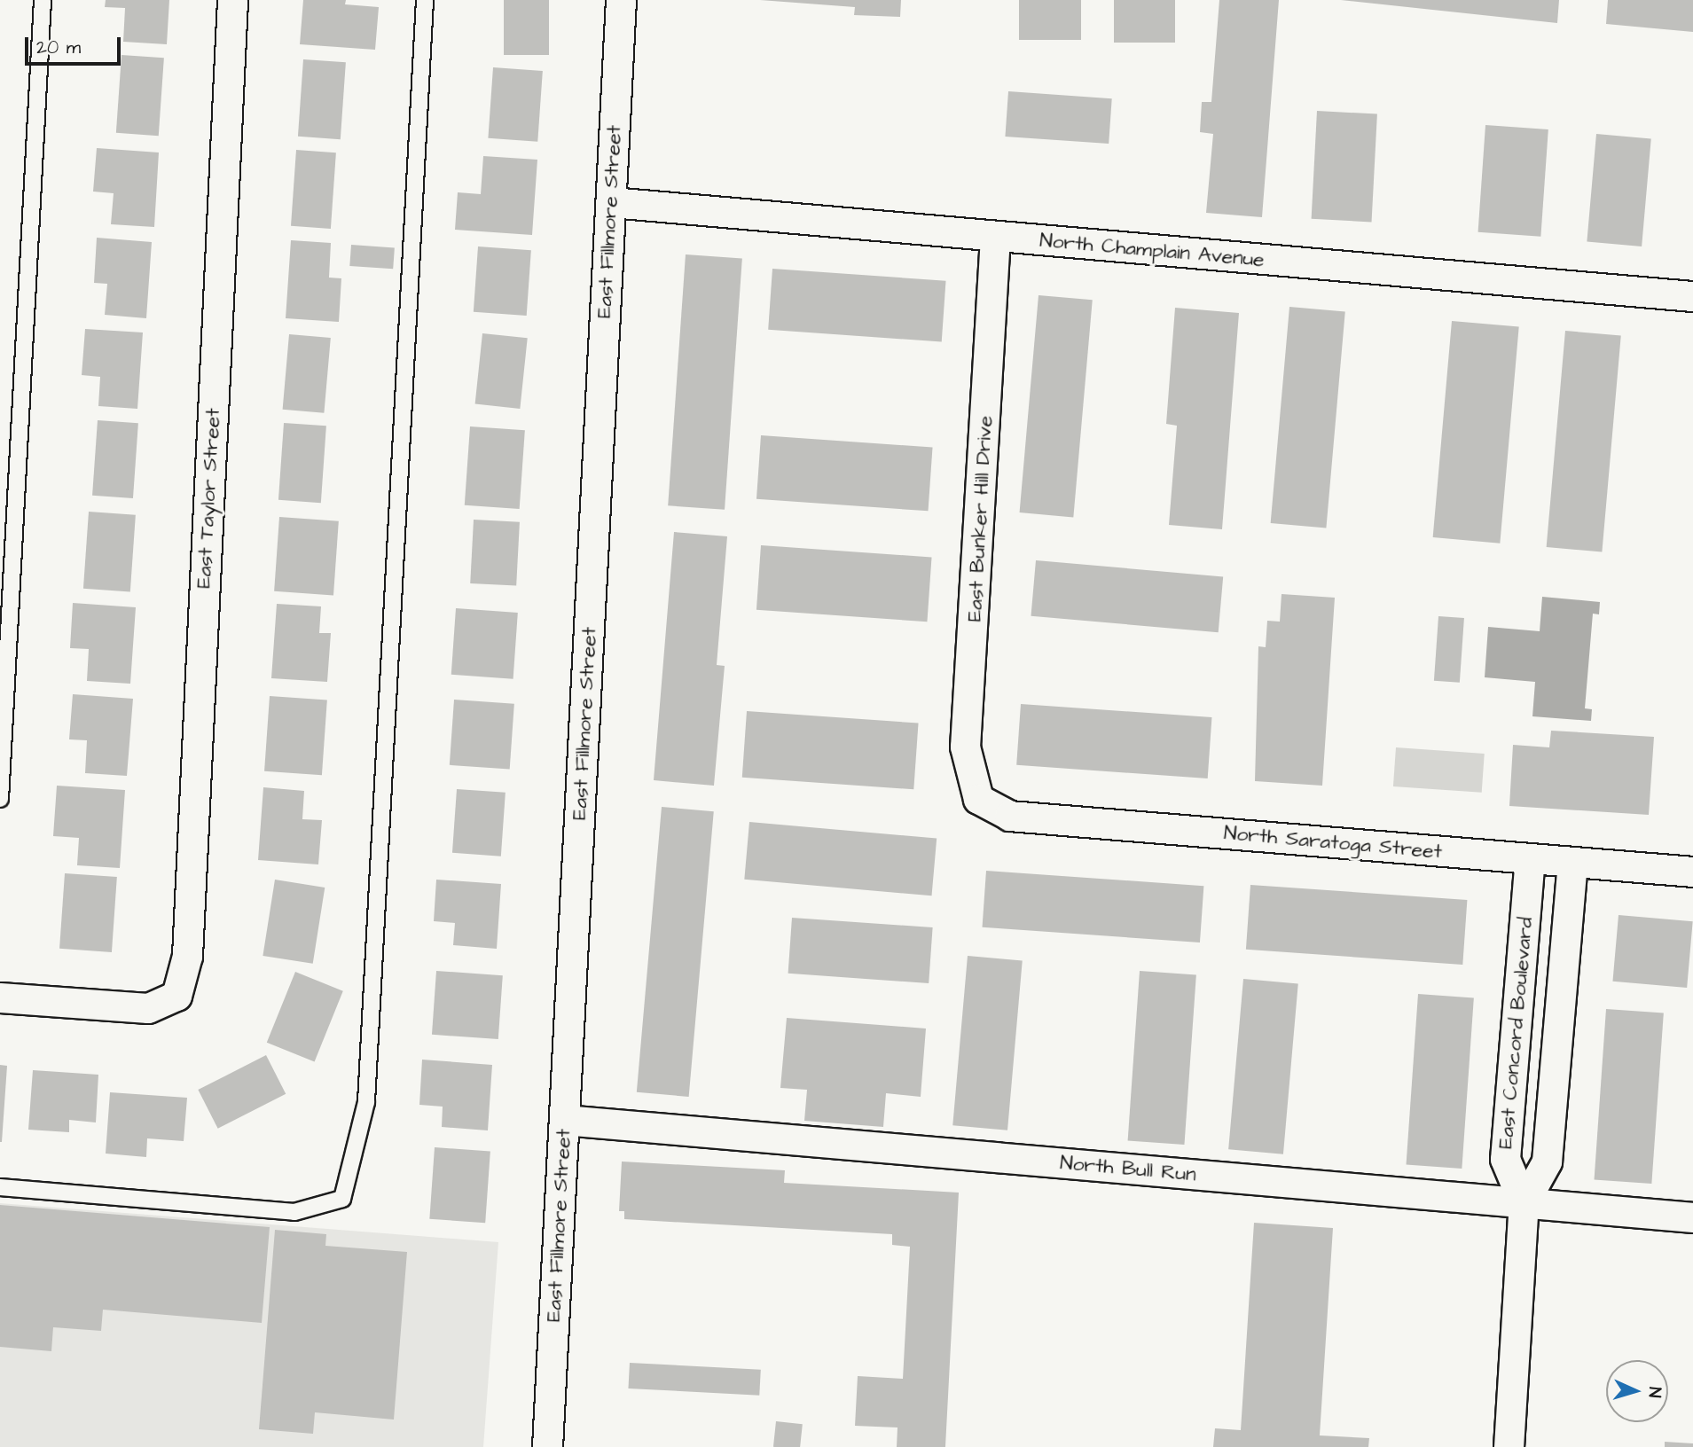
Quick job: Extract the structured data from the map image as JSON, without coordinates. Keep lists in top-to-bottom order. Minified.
{"streets":{"street":["East Fillmore Street","North Champlain Avenue","East Taylor Street","East Bunker Hill Drive","North Saratoga Street","East Concord Boulevard","North Bull Run"]},"crossings":[["East Fillmore Street","North Champlain Avenue"],["East Fillmore Street","North Bull Run"],["North Champlain Avenue","East Bunker Hill Drive"],["East Bunker Hill Drive","North Saratoga Street"],["North Saratoga Street","East Concord Boulevard"],["East Concord Boulevard","North Bull Run"]],"scale_bar":"20 m","north":"right"}
